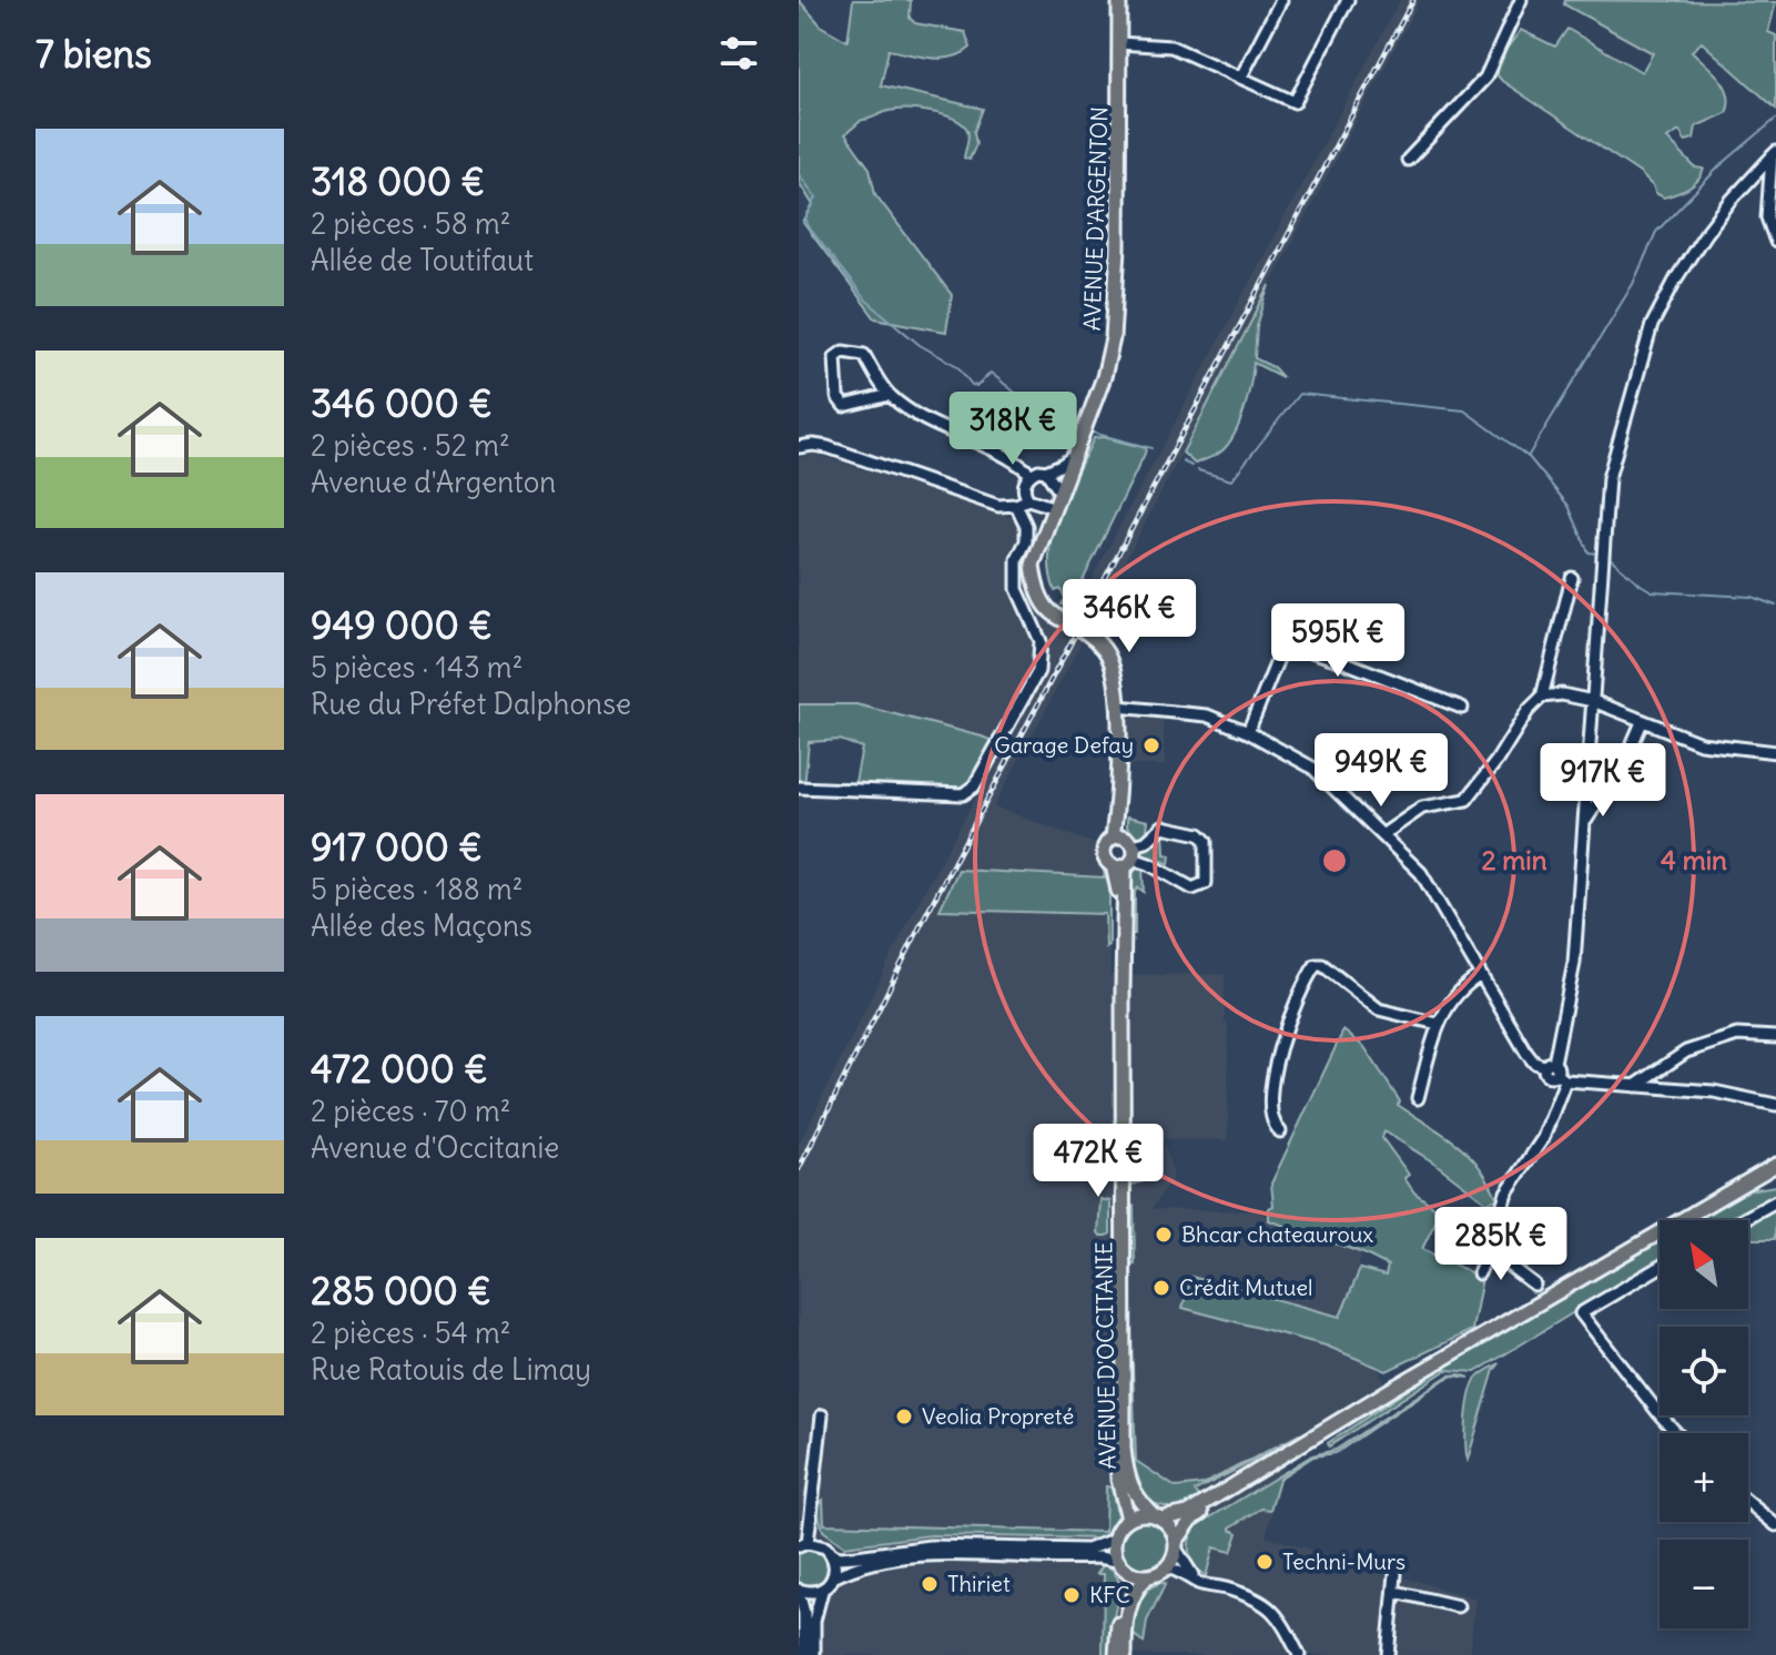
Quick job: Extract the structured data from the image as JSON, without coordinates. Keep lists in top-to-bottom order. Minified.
{"streets":{"main road":["AVENUE D'ARGENTON","AVENUE D'OCCITANIE"]},"crossings":[["AVENUE D'ARGENTON","AVENUE D'OCCITANIE"]],"places":["Garage Defay","Bhcar chateauroux","Crédit Mutuel","Veolia Propreté","Techni-Murs","Thiriet","KFC"],"north":"top left","page":{"heading":"7 biens","list":[{"name":"318 000 €","note":"2 pièces · 58 m² · Allée de Toutifaut"},{"name":"346 000 €","note":"2 pièces · 52 m² · Avenue d'Argenton"},{"name":"949 000 €","note":"5 pièces · 143 m² · Rue du Préfet Dalphonse"},{"name":"917 000 €","note":"5 pièces · 188 m² · Allée des Maçons"},{"name":"472 000 €","note":"2 pièces · 70 m² · Avenue d'Occitanie"},{"name":"285 000 €","note":"2 pièces · 54 m² · Rue Ratouis de Limay"}],"price":["318K €","346K €","595K €","949K €","917K €","472K €","285K €"],"map_buttons":["+","−"]},"rings":["2 min","4 min"]}
